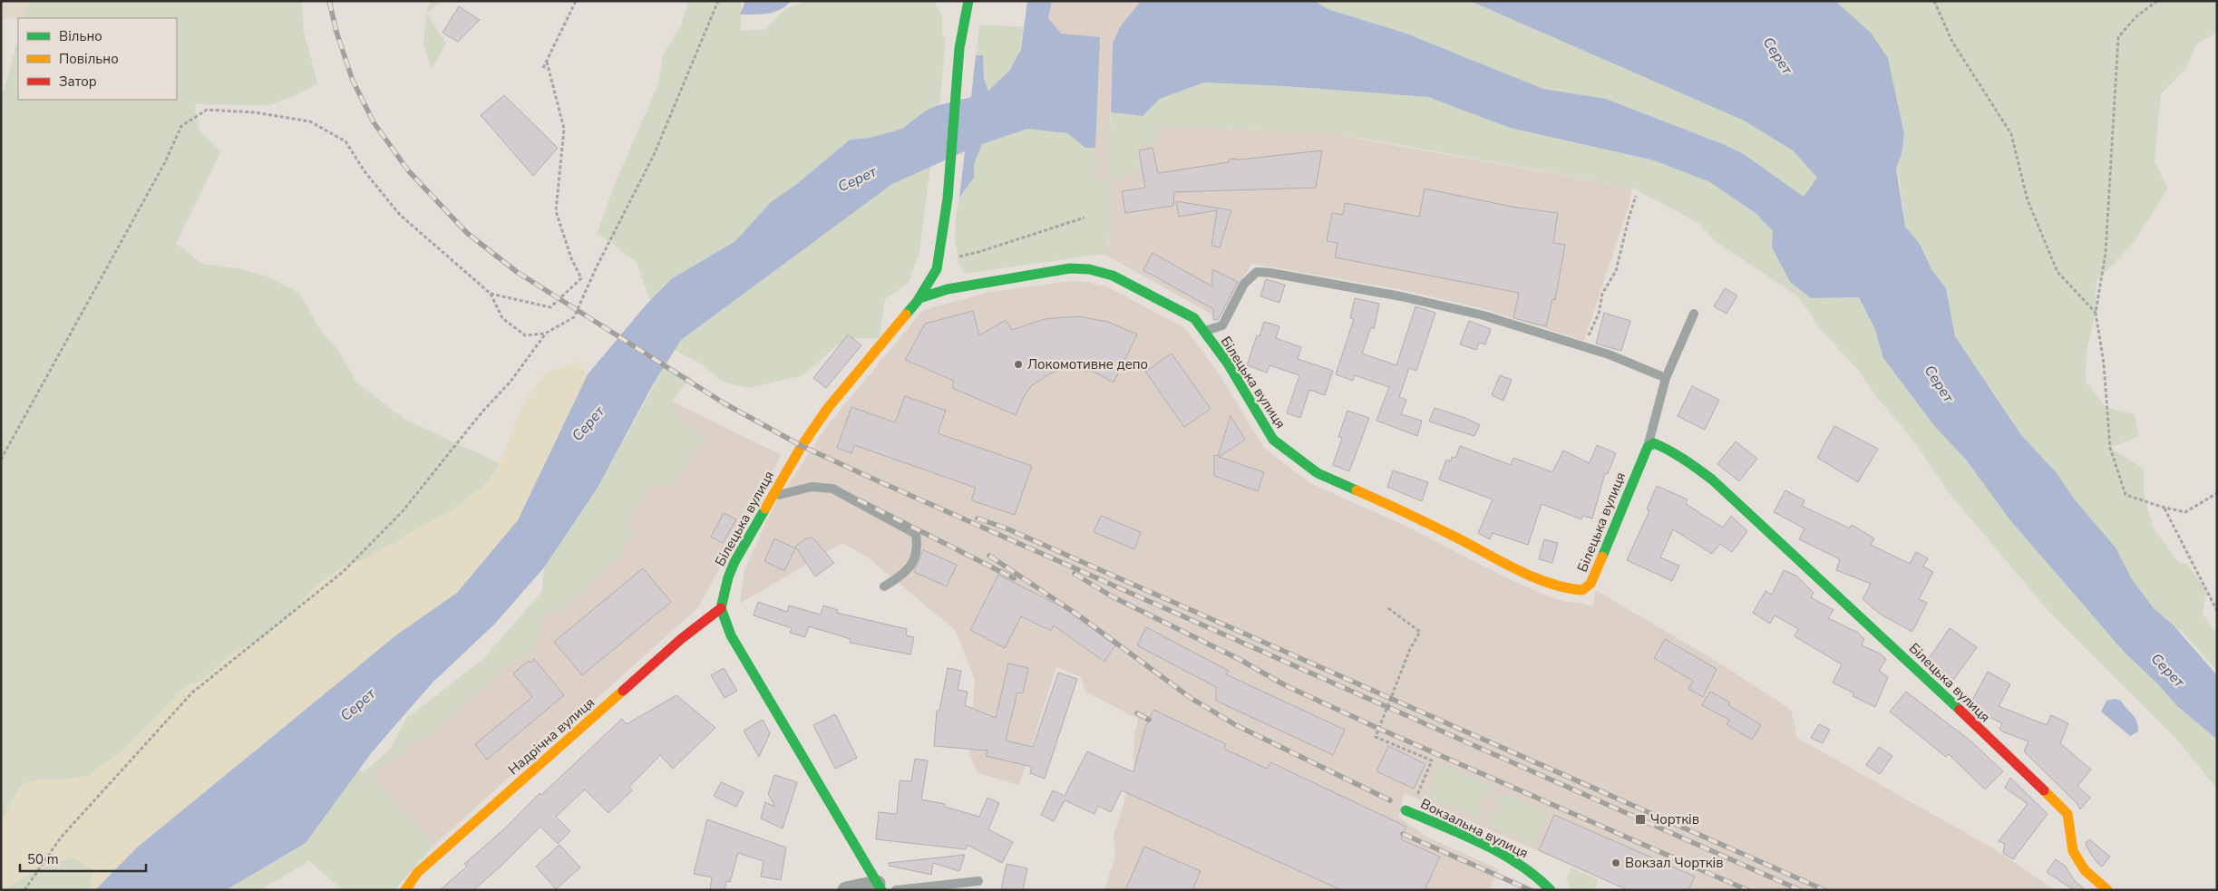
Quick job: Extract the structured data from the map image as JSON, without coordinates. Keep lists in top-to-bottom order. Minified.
{"streets":{"street":["Білецька вулиця","Надрічна вулиця","Вокзальна вулиця"]},"crossings":[["Білецька вулиця","Надрічна вулиця"]],"water":["Серет"],"places":{"other":["Локомотивне депо","Вокзал Чортків"],"transit":["Чортків"]},"legend":["Вільно","Повільно","Затор"],"scale_bar":"50 m"}
